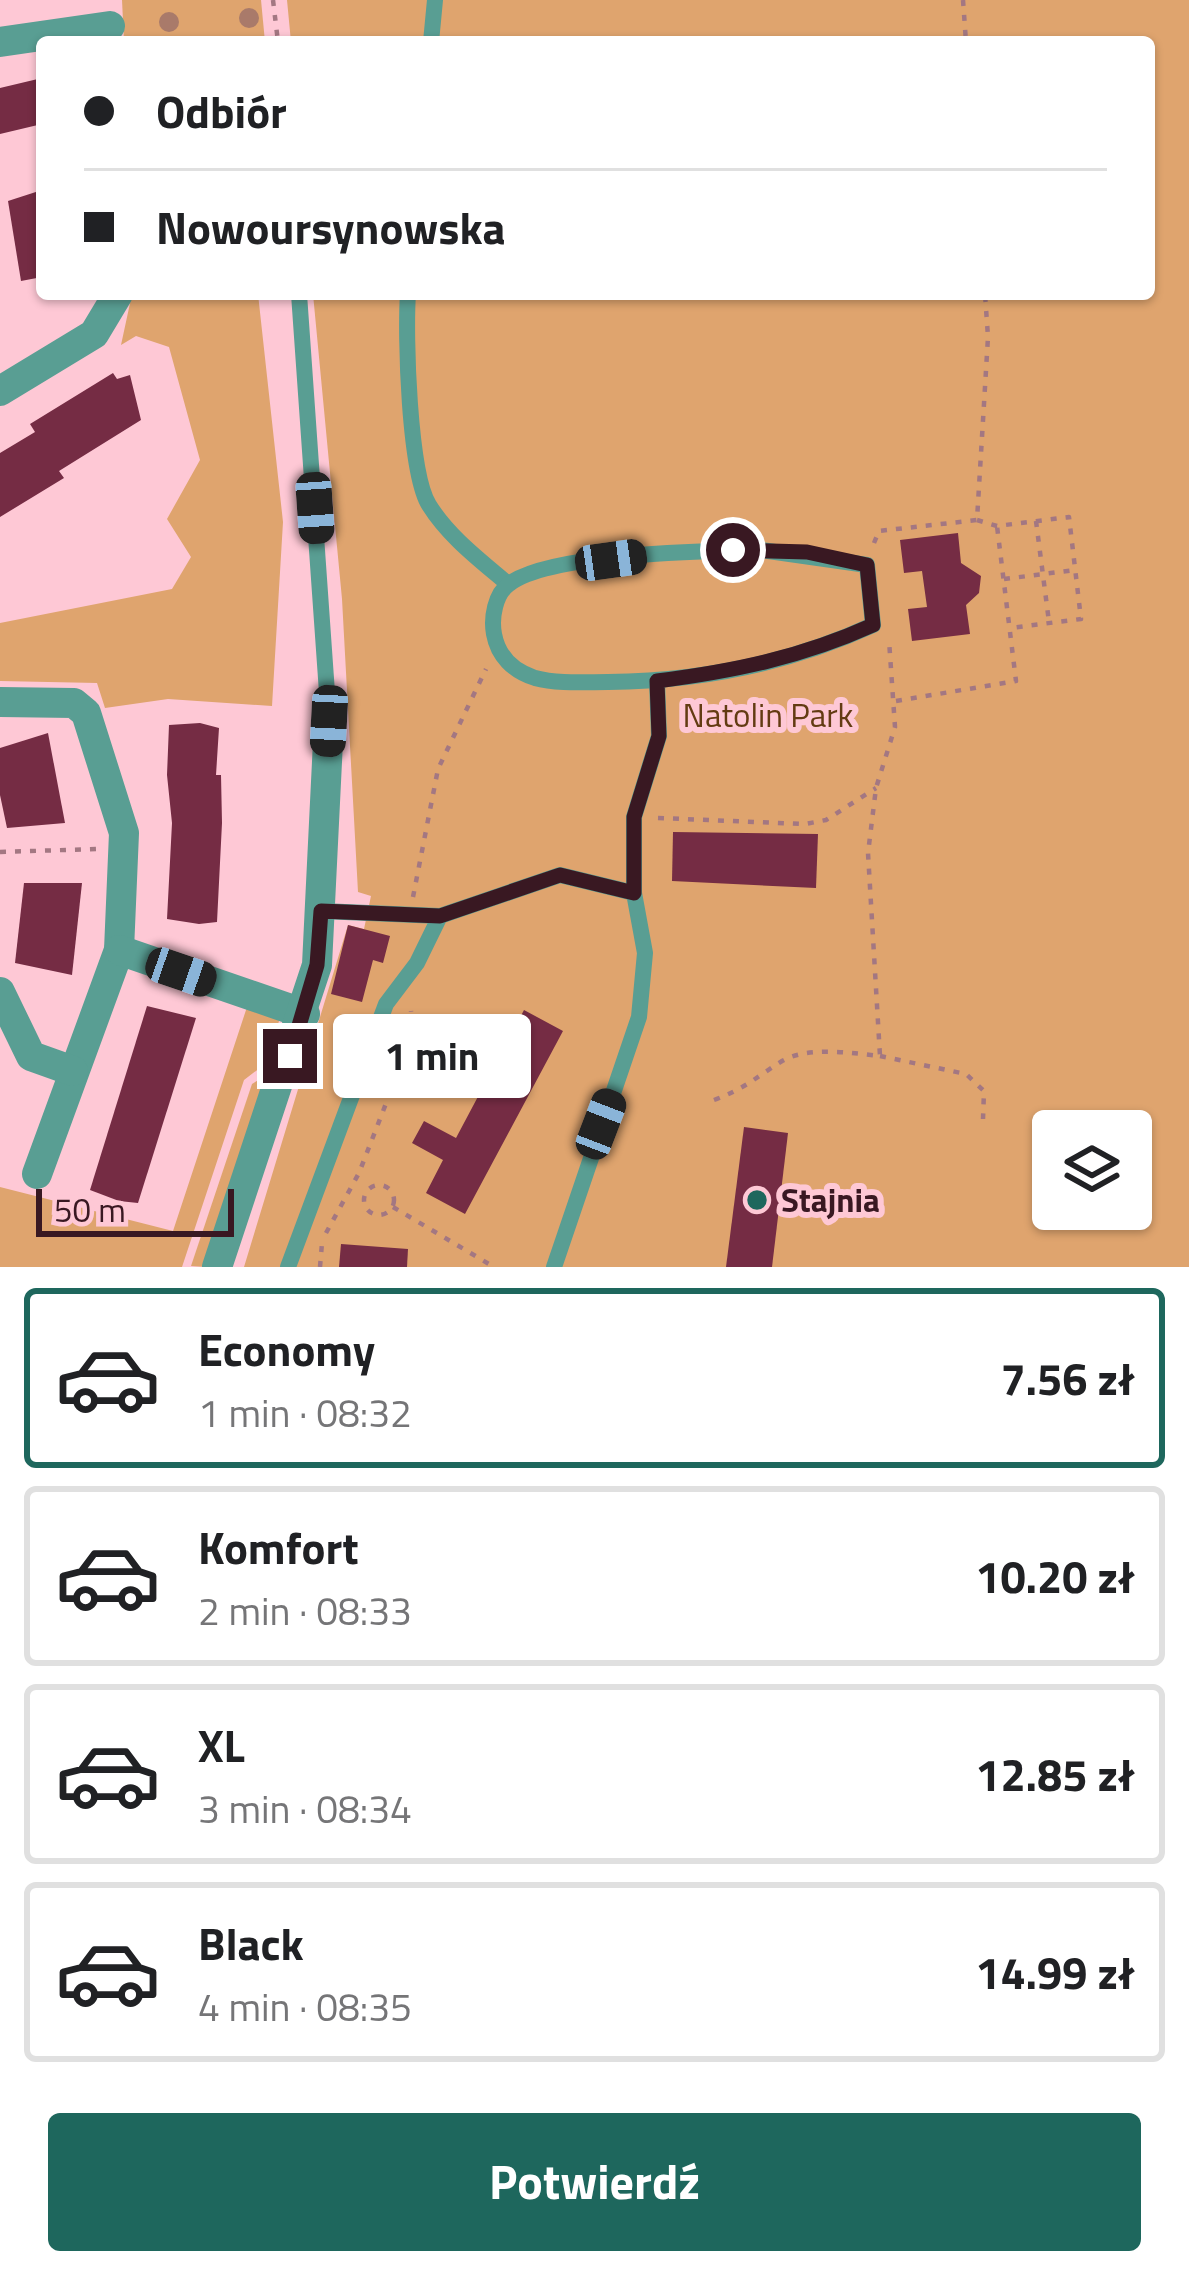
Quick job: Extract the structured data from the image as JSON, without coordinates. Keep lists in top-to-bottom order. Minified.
{"parks":["Natolin Park"],"places":["Stajnia"],"scale_bar":"50 m","page":{"banner":["Odbiór","Nowoursynowska"],"bubble":"1 min","scale":"50 m","list":[{"name":"Economy","note":"1 min · 08:32","value":"7.56 zł"},{"name":"Komfort","note":"2 min · 08:33","value":"10.20 zł"},{"name":"XL","note":"3 min · 08:34","value":"12.85 zł"},{"name":"Black","note":"4 min · 08:35","value":"14.99 zł"}],"buttons":"Potwierdź"}}
